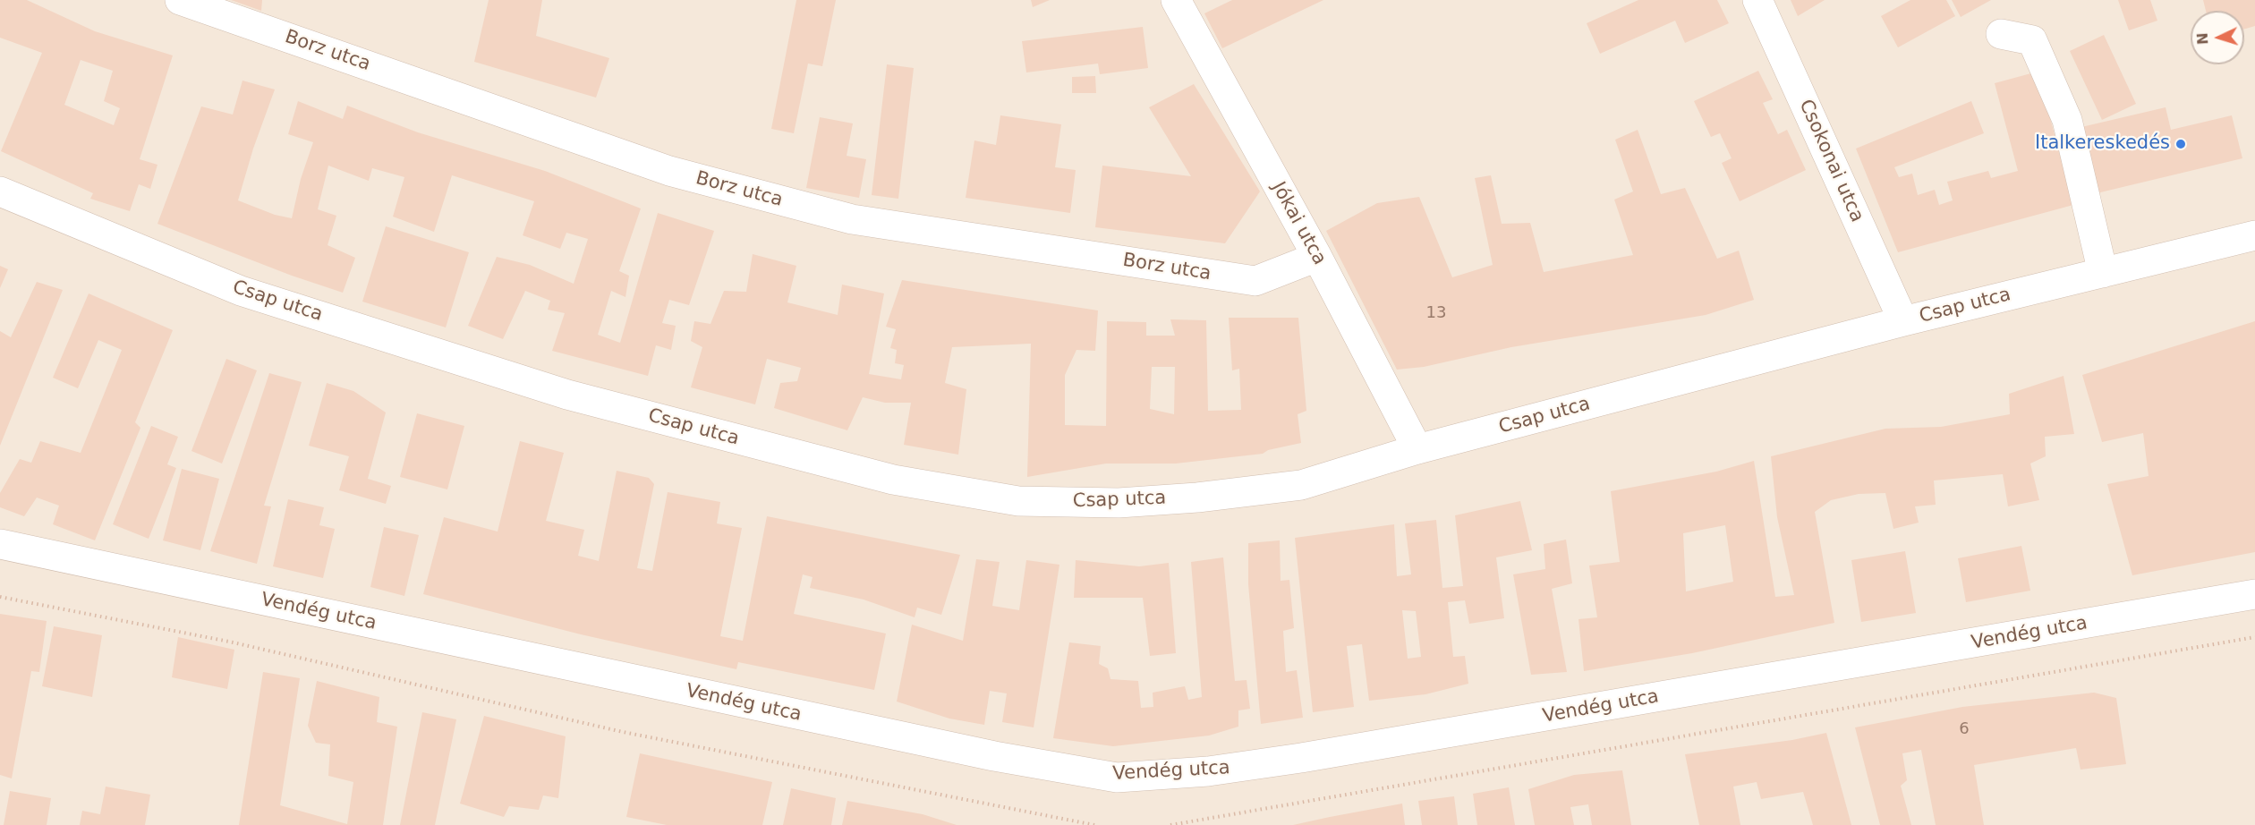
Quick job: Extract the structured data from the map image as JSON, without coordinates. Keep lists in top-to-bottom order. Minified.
{"streets":{"street":["Borz utca","Csokonai utca","Jókai utca","Csap utca","Vendég utca"]},"crossings":[["Borz utca","Jókai utca"],["Csokonai utca","Csap utca"],["Jókai utca","Csap utca"]],"places":["Italkereskedés"],"house_numbers":["13","6"],"north":"left"}
